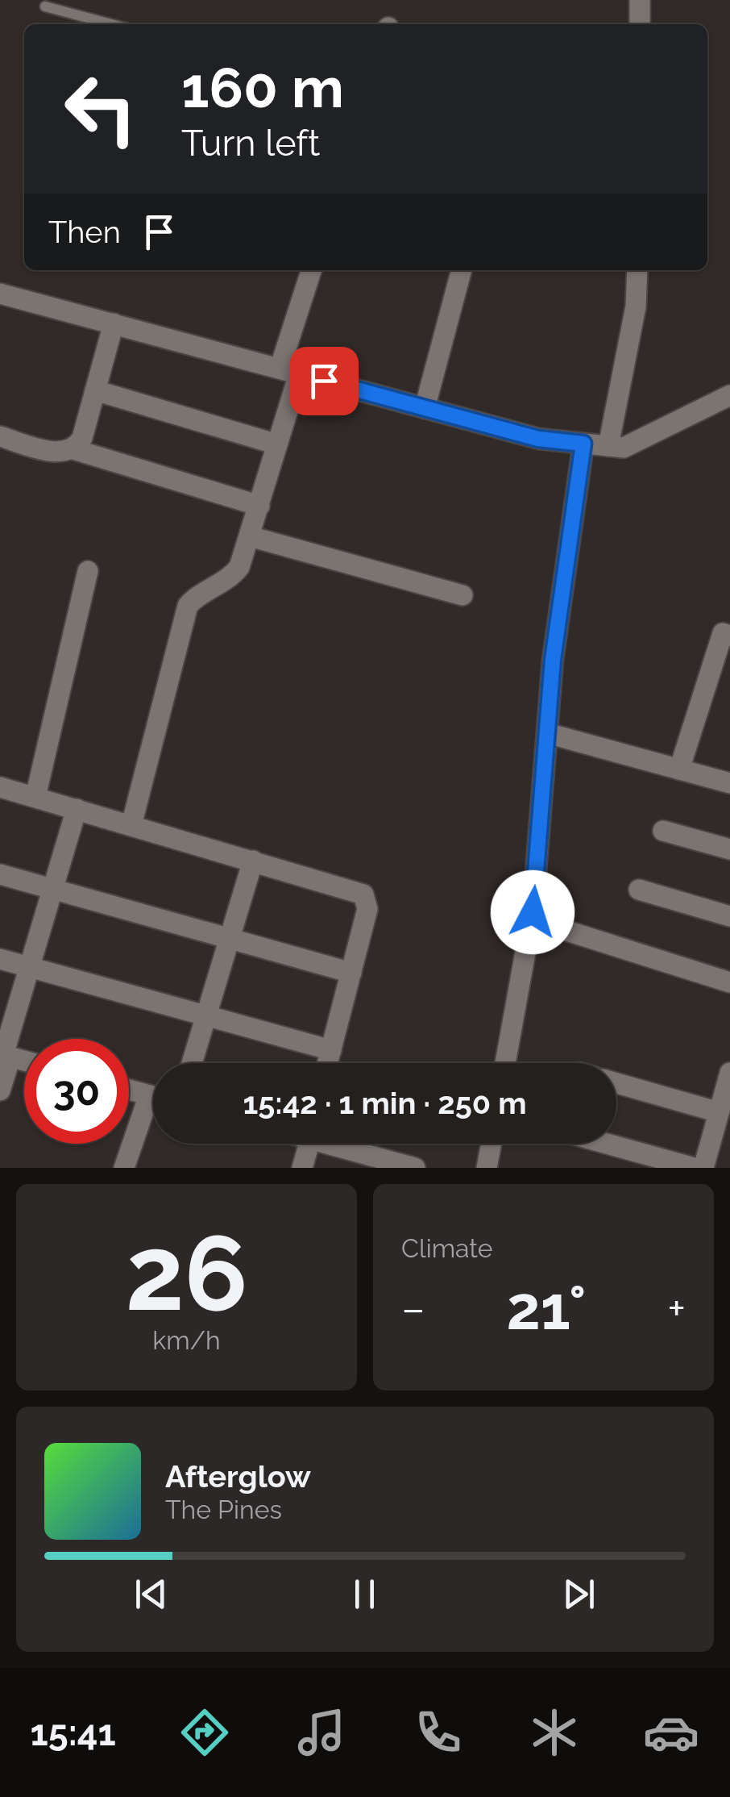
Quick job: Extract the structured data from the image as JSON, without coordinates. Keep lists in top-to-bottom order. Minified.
{"page":{"turn":["160 m","Turn left"],"then":"Then","limit":"30","trip":"15:42 · 1 min · 250 m","tile":[["26","km/h"],"Climate"],"heat":["−","21°","+"],"song":["Afterglow","The Pines"],"tabs":"15:41"}}
